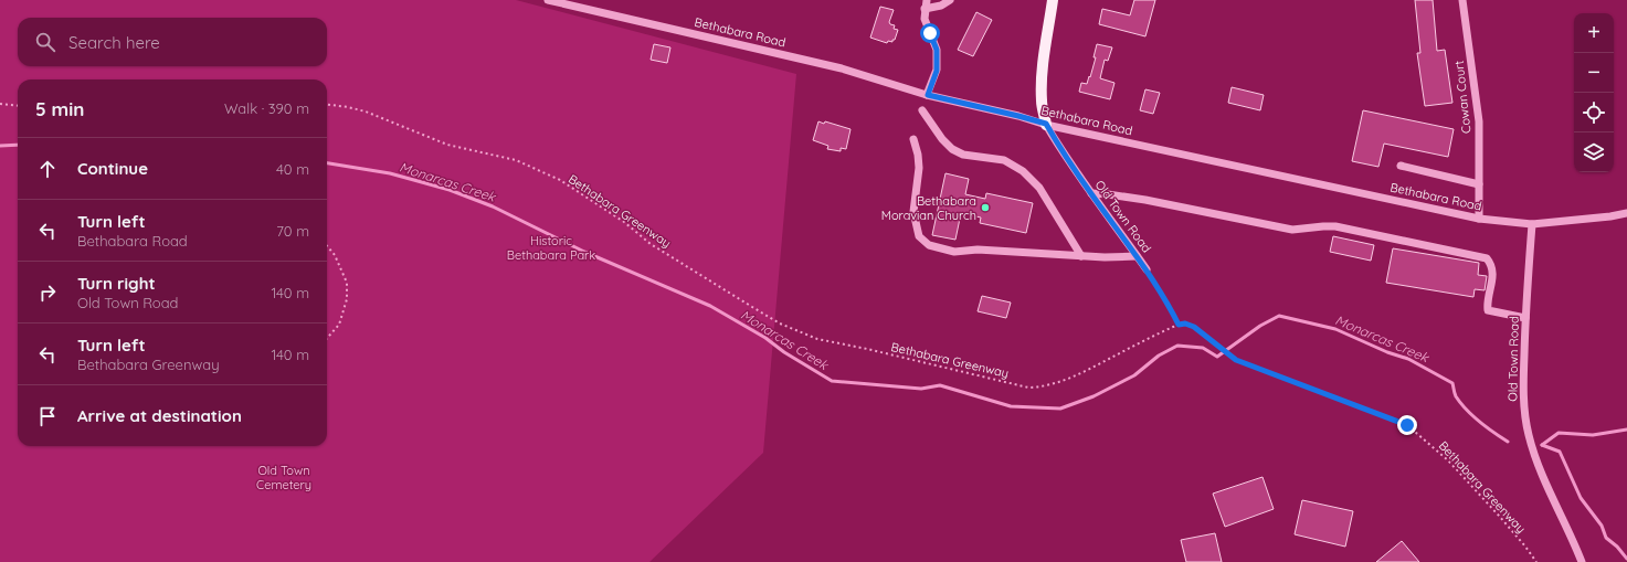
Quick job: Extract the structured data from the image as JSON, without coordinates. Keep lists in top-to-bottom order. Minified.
{"streets":{"street":["Bethabara Road","Cowan Court","Old Town Road"],"path":["Bethabara Greenway"]},"crossings":[["Bethabara Road","Cowan Court"],["Bethabara Road","Old Town Road"],["Bethabara Greenway","Old Town Road"]],"water":["Monarcas Creek"],"parks":["Historic Bethabara Park","Old Town Cemetery"],"places":["Bethabara Moravian Church"],"page":{"map_buttons":["+","−"],"search":"Search here","heading":["5 min","Walk · 390 m"],"list":[["Continue","40 m"],["Turn left","Bethabara Road","70 m"],["Turn right","Old Town Road","140 m"],["Turn left","Bethabara Greenway","140 m"],"Arrive at destination"]}}
